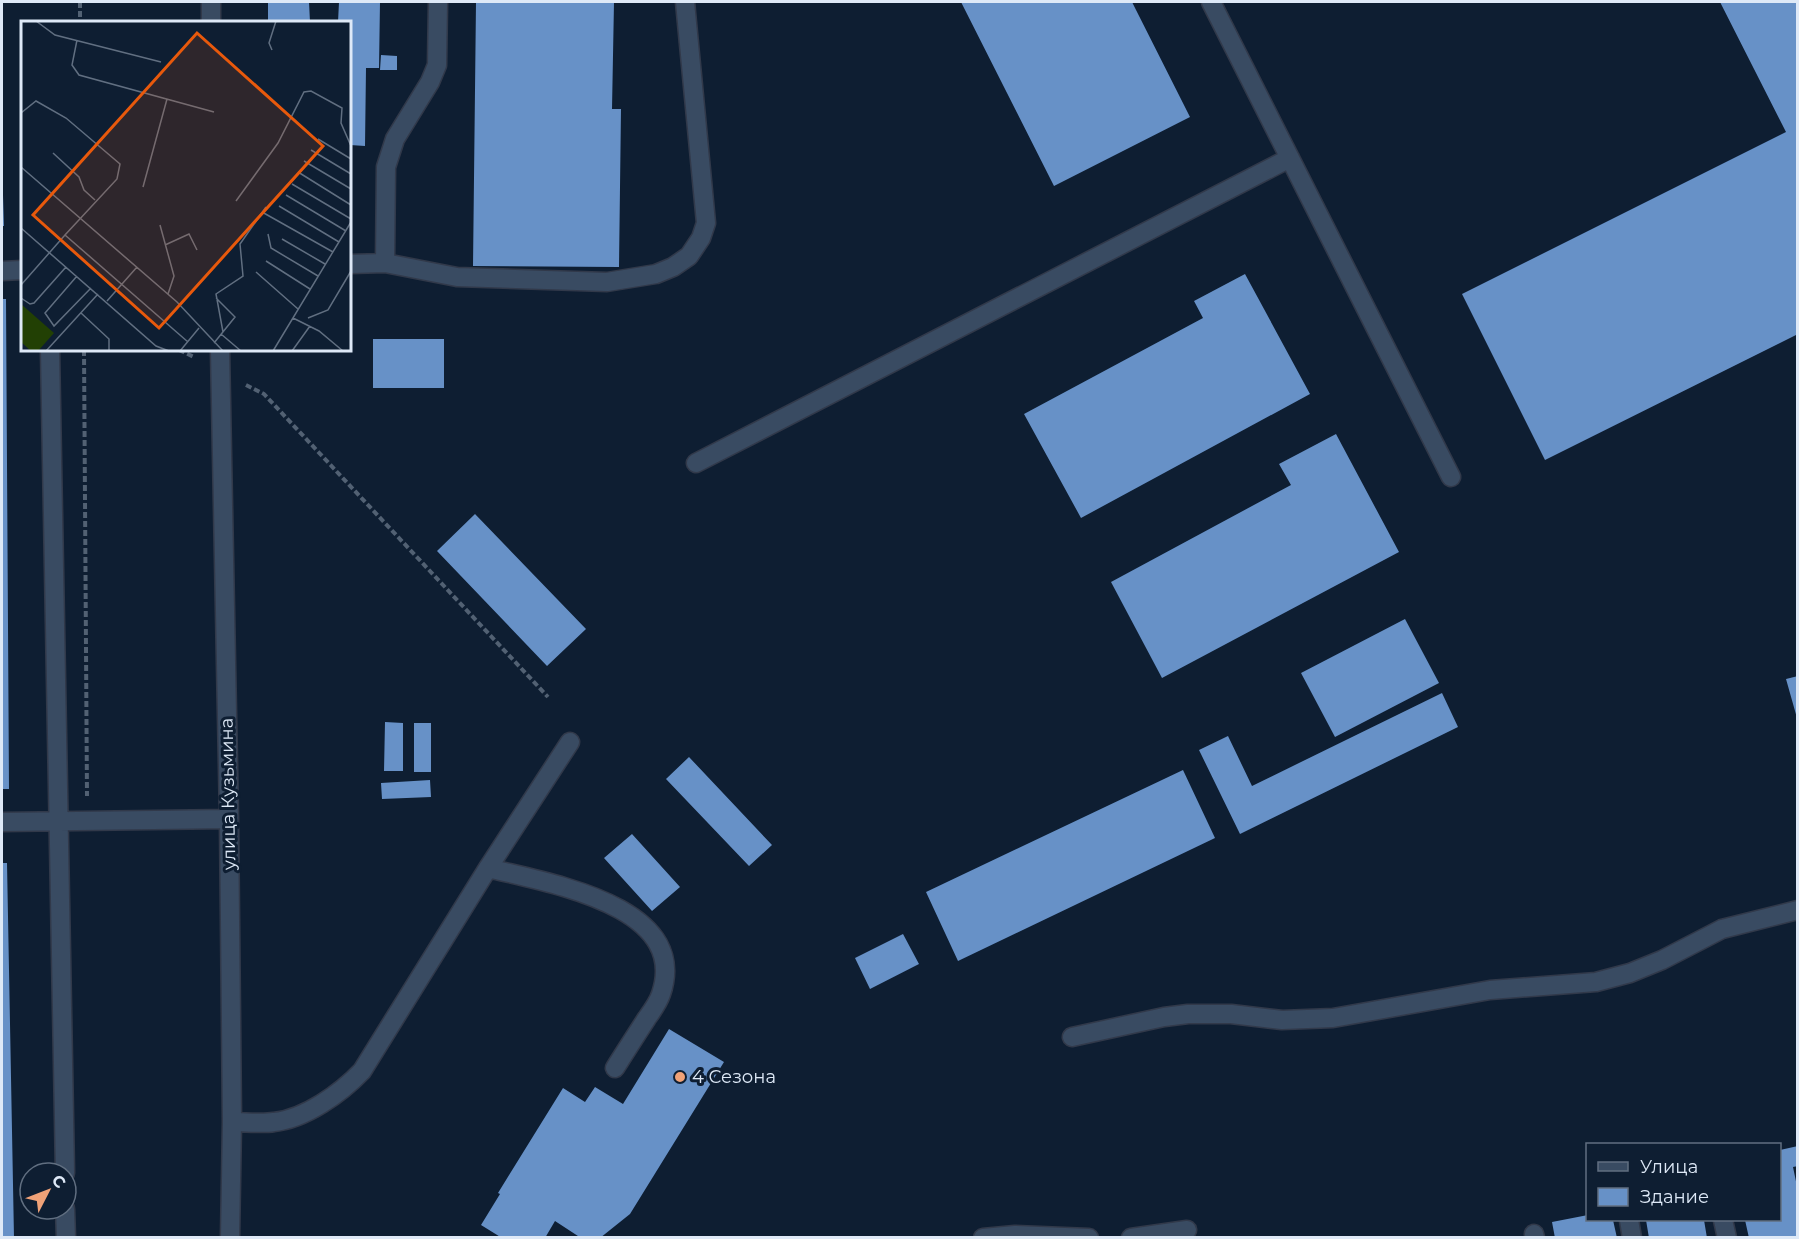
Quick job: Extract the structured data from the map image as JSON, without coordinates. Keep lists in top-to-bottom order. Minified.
{"streets":{"street":["улица Кузьмина"]},"places":["4 Сезона"],"legend":["Улица","Здание"],"north":"top right"}
